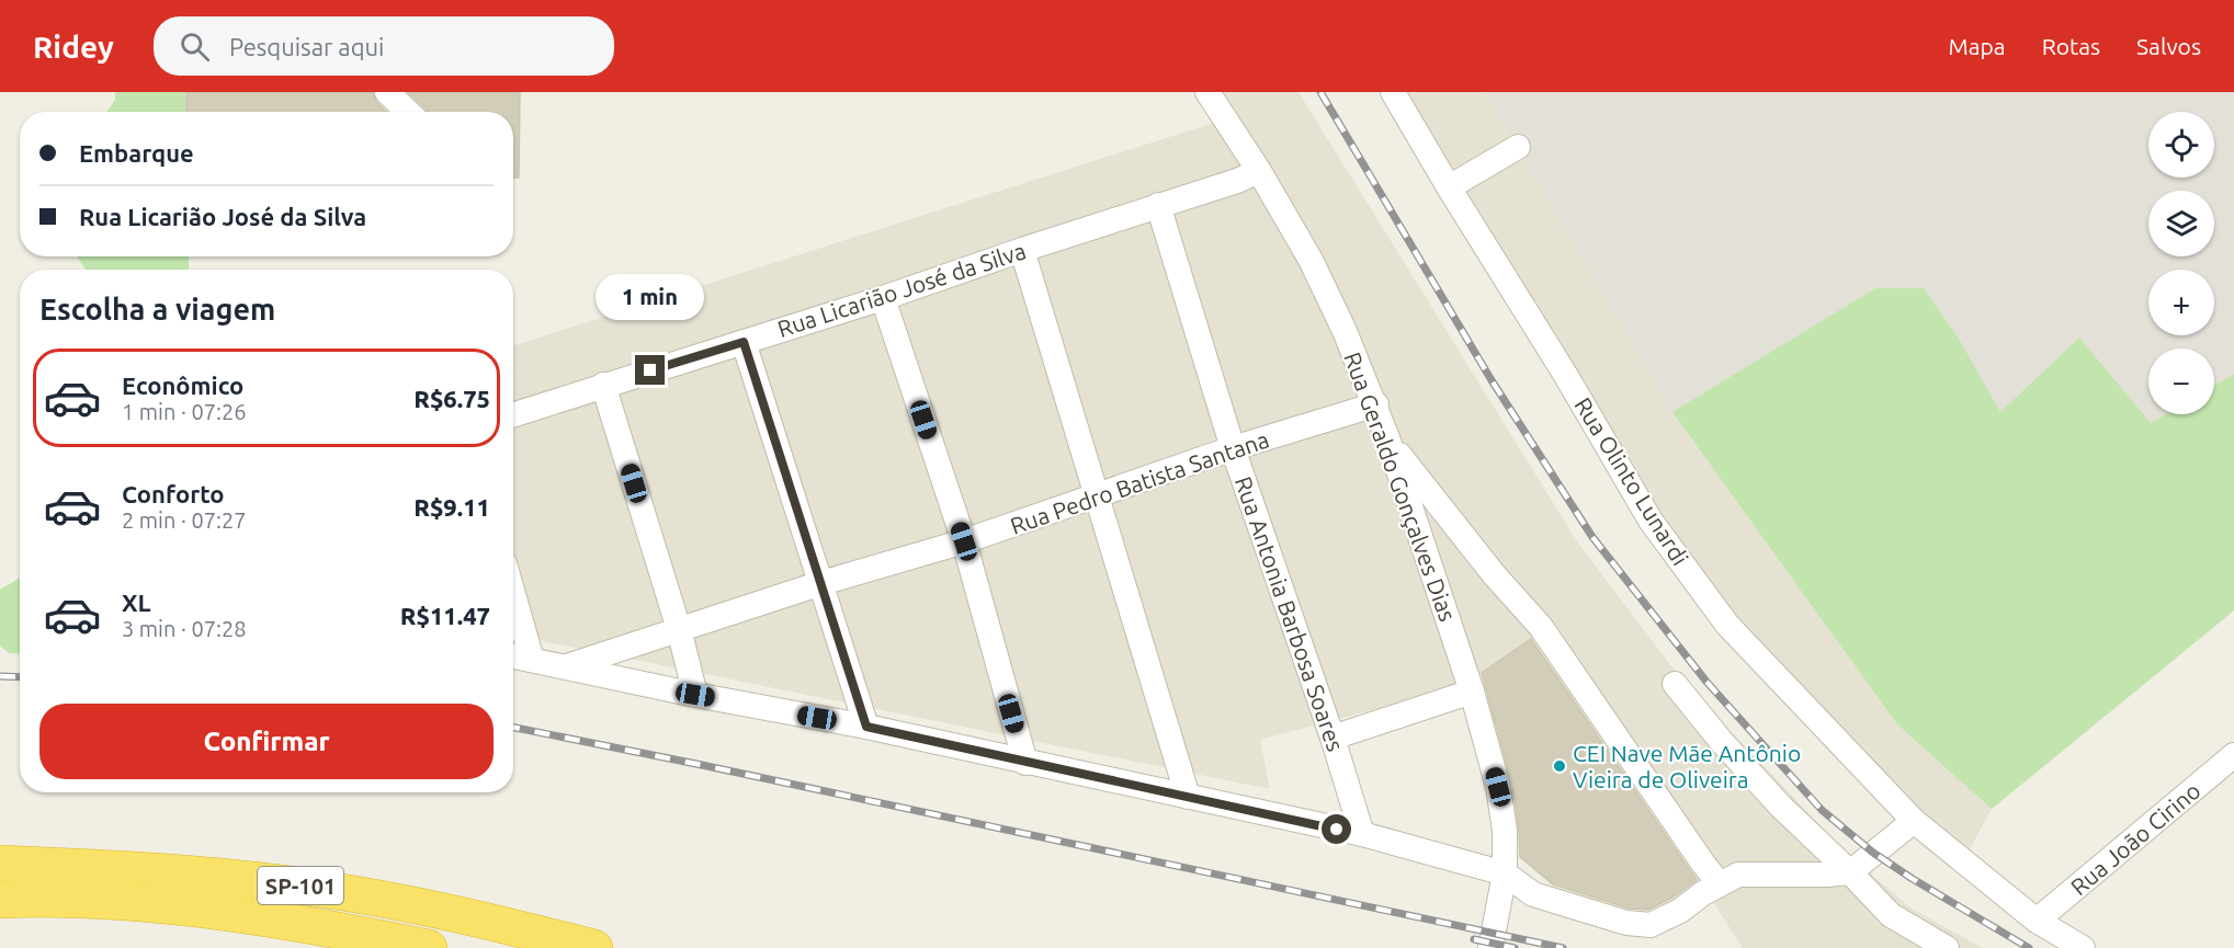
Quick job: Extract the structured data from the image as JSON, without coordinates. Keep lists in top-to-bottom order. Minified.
{"streets":{"highway":["SP-101"],"street":["Rua Licarião José da Silva","Rua Olinto Lunardi","Rua Pedro Batista Santana","Rua Geraldo Gonçalves Dias","Rua Antonia Barbosa Soares","Rua João Cirino"]},"crossings":[["Rua Licarião José da Silva","Rua Geraldo Gonçalves Dias"],["Rua Licarião José da Silva","Rua Antonia Barbosa Soares"],["Rua Olinto Lunardi","Rua João Cirino"],["Rua Pedro Batista Santana","Rua Geraldo Gonçalves Dias"],["Rua Pedro Batista Santana","Rua Antonia Barbosa Soares"]],"places":["CEI Nave Mãe Antônio Vieira de Oliveira"],"page":{"header":"Ridey","search":"Pesquisar aqui","nav":["Mapa","Rotas","Salvos"],"map_buttons":["+","−"],"banner":["Embarque","Rua Licarião José da Silva"],"heading":"Escolha a viagem","bubble":"1 min","list":[{"name":"Econômico","note":"1 min · 07:26","value":"R$6.75"},{"name":"Conforto","note":"2 min · 07:27","value":"R$9.11"},{"name":"XL","note":"3 min · 07:28","value":"R$11.47"}],"buttons":"Confirmar"}}
